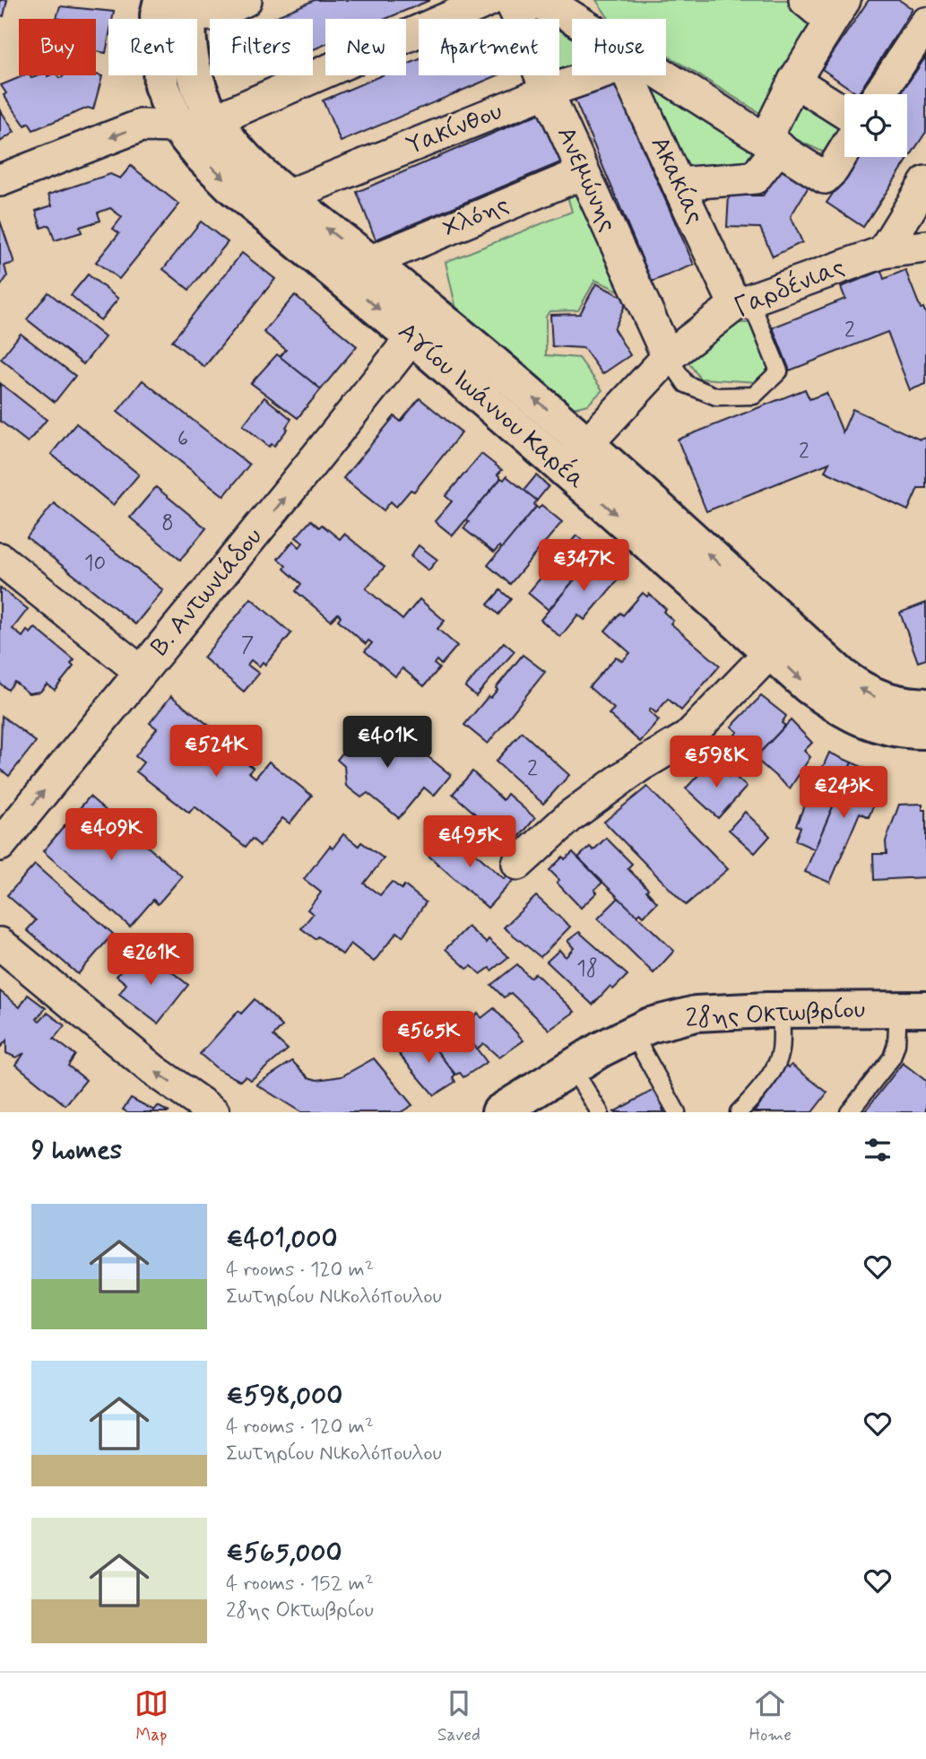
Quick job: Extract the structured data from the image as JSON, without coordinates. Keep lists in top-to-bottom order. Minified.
{"streets":{"street":["Υακίνθου","Ανεμώνης","Ακακίας","Χλόης","Γαρδένιας","Αγίου Ιωάννου Καρέα","Β. Αντωνιάδου","28ης Οκτωβρίου"]},"crossings":[["Υακίνθου","Ανεμώνης"],["Υακίνθου","Αγίου Ιωάννου Καρέα"],["Ανεμώνης","Χλόης"],["Ανεμώνης","Γαρδένιας"],["Ακακίας","Γαρδένιας"],["Χλόης","Αγίου Ιωάννου Καρέα"],["Γαρδένιας","Αγίου Ιωάννου Καρέα"],["Αγίου Ιωάννου Καρέα","Β. Αντωνιάδου"]],"one_way":["Β. Αντωνιάδου"],"house_numbers":["2","6","2","8","10","7","2","18"],"page":{"chip":["Buy","Rent","Filters","New","Apartment","House"],"price":["€347K","€401K","€524K","€598K","€243K","€409K","€495K","€261K","€565K"],"heading":"9 homes","list":[{"name":"€401,000","note":"4 rooms · 120 m² · Σωτηρίου Νικολόπουλου"},{"name":"€598,000","note":"4 rooms · 120 m² · Σωτηρίου Νικολόπουλου"},{"name":"€565,000","note":"4 rooms · 152 m² · 28ης Οκτωβρίου"}],"tabs":["Map","Saved","Home"]}}
